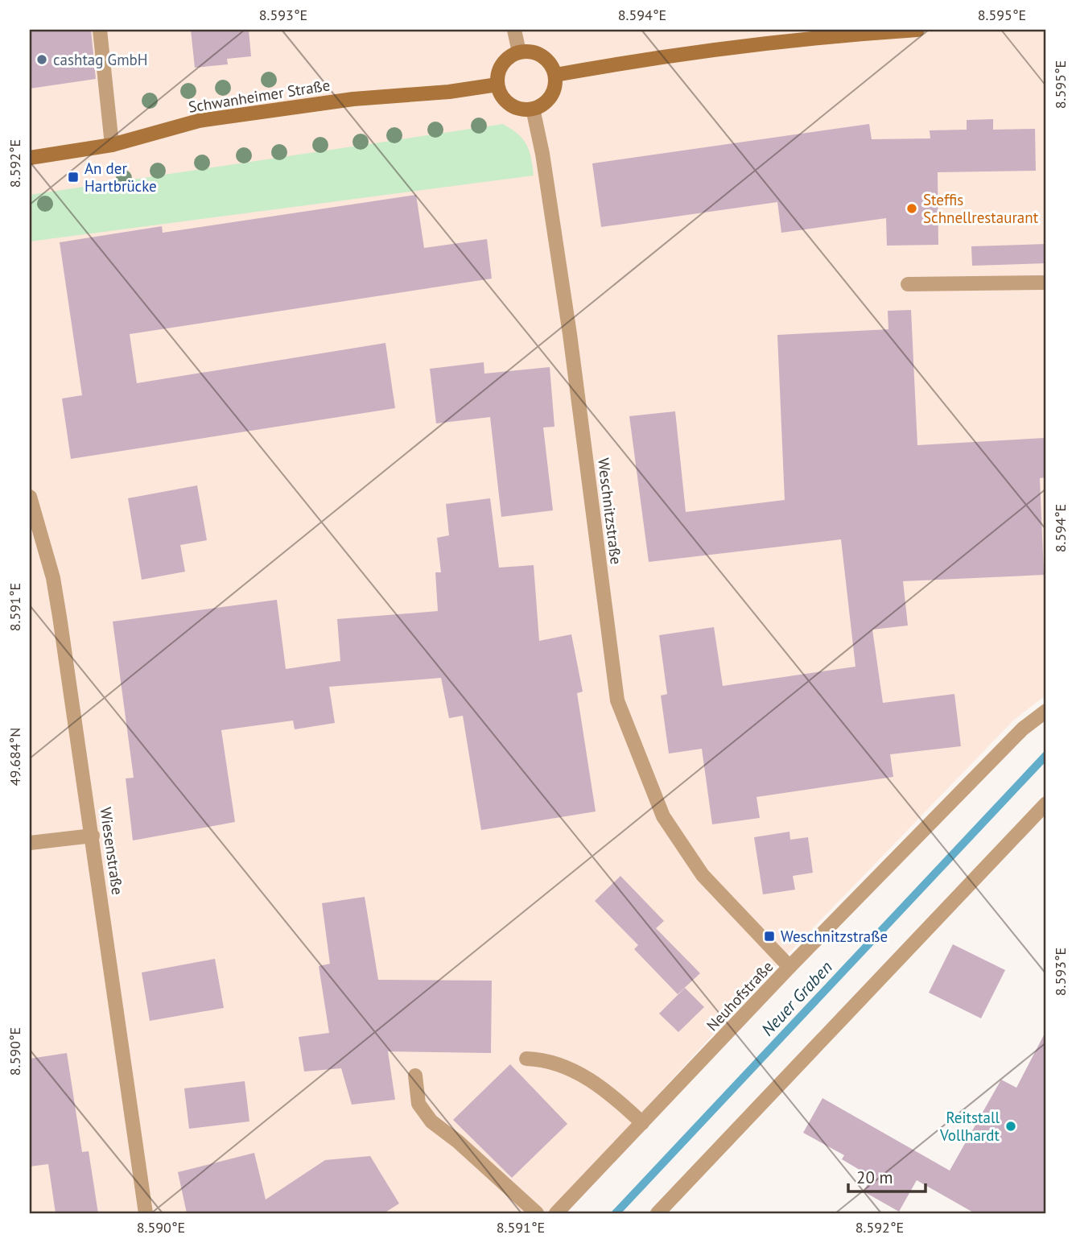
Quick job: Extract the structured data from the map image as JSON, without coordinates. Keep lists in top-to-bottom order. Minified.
{"streets":{"main road":["Schwanheimer Straße"],"street":["Weschnitzstraße","Wiesenstraße","Neuhofstraße"]},"crossings":[["Schwanheimer Straße","Weschnitzstraße"],["Weschnitzstraße","Neuhofstraße"]],"water":["Neuer Graben"],"places":{"other":["cashtag GmbH","Steffis Schnellrestaurant","Reitstall Vollhardt"],"transit":["An der Hartbrücke","Weschnitzstraße"]},"scale_bar":"20 m","coordinates":["8.593°E","8.594°E","8.595°E","8.592°E","8.591°E","49.684°N","8.590°E"]}
